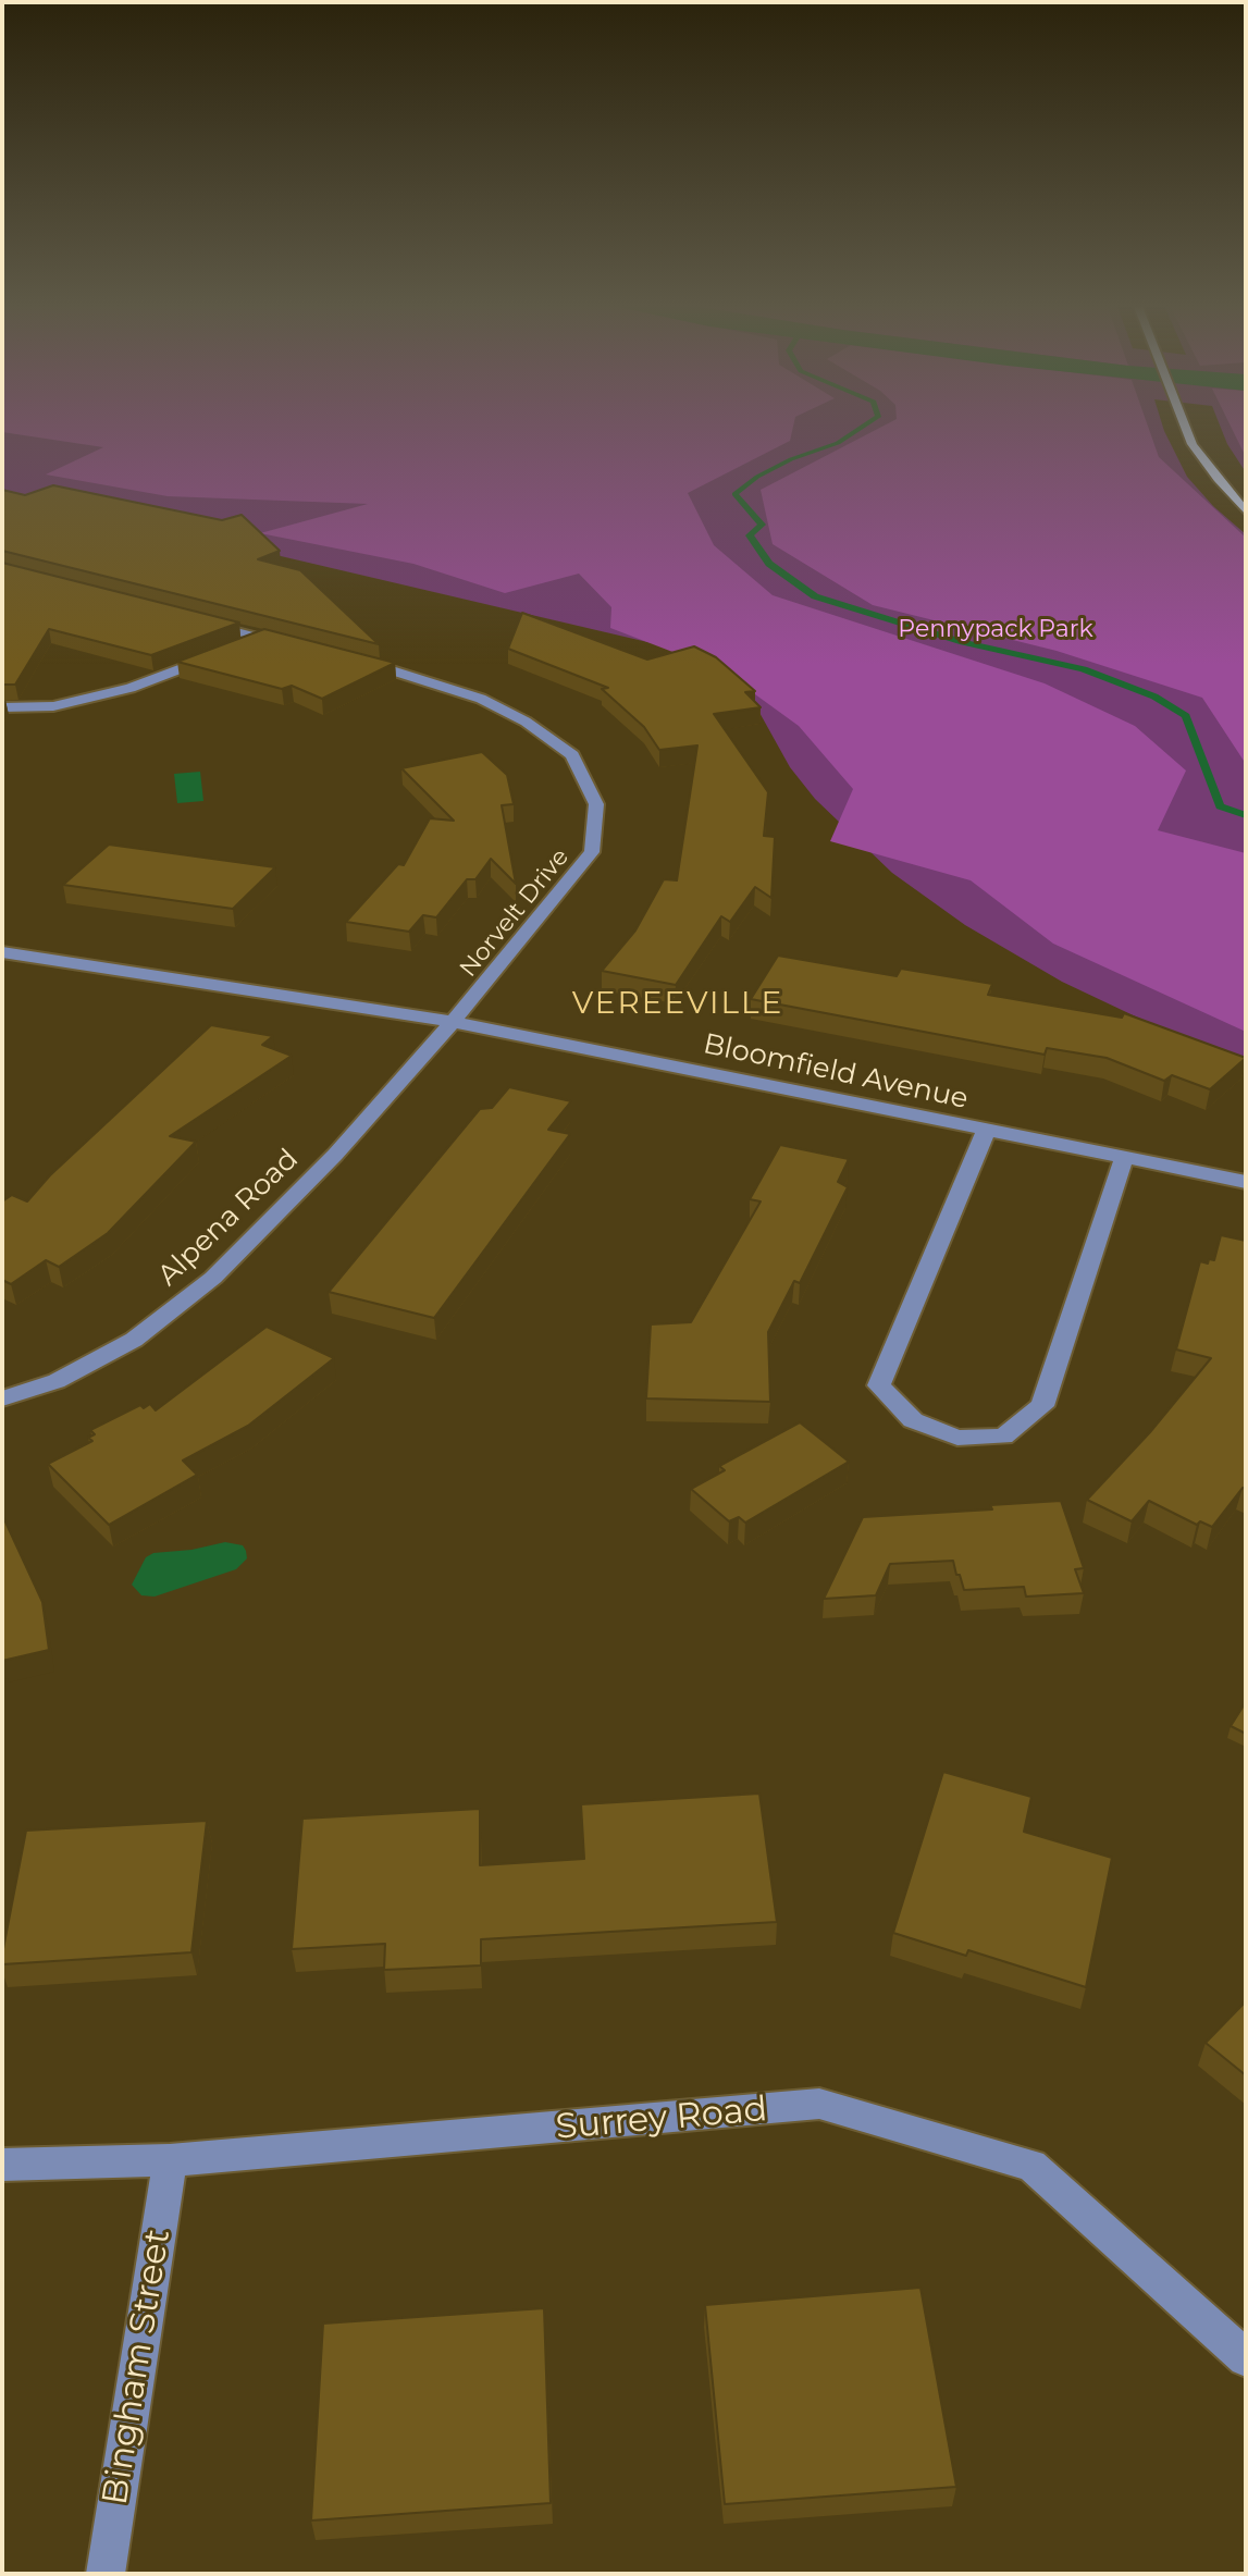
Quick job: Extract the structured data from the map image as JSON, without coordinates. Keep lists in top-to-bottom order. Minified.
{"streets":{"street":["Norvelt Drive","Bloomfield Avenue","Alpena Road","Surrey Road","Bingham Street"]},"crossings":[["Norvelt Drive","Bloomfield Avenue"],["Norvelt Drive","Alpena Road"],["Bloomfield Avenue","Alpena Road"],["Surrey Road","Bingham Street"]],"districts":["VEREEVILLE"],"parks":["Pennypack Park"]}
